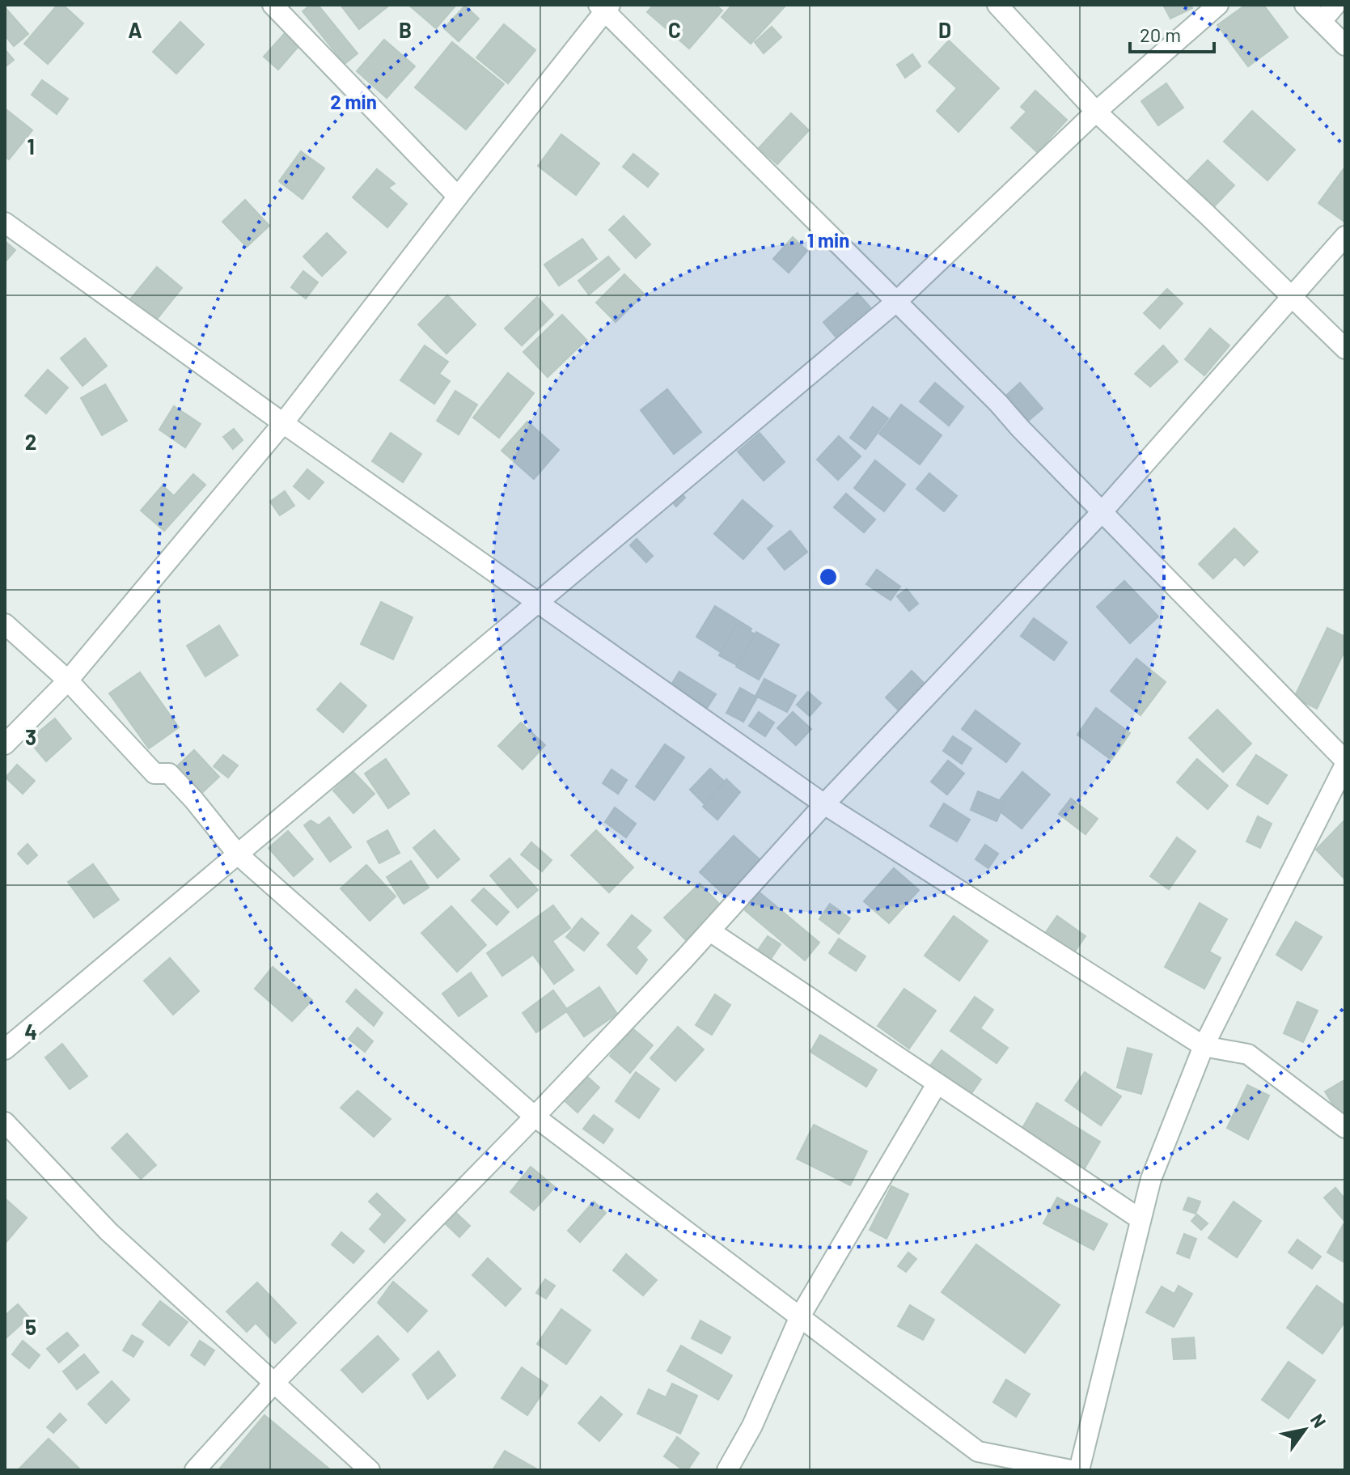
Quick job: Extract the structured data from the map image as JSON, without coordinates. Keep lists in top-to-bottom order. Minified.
{"scale_bar":"20 m","north":"top right","grid":{"columns":["A","B","C","D"],"rows":["1","2","3","4","5"]},"rings":["2 min","1 min"]}
